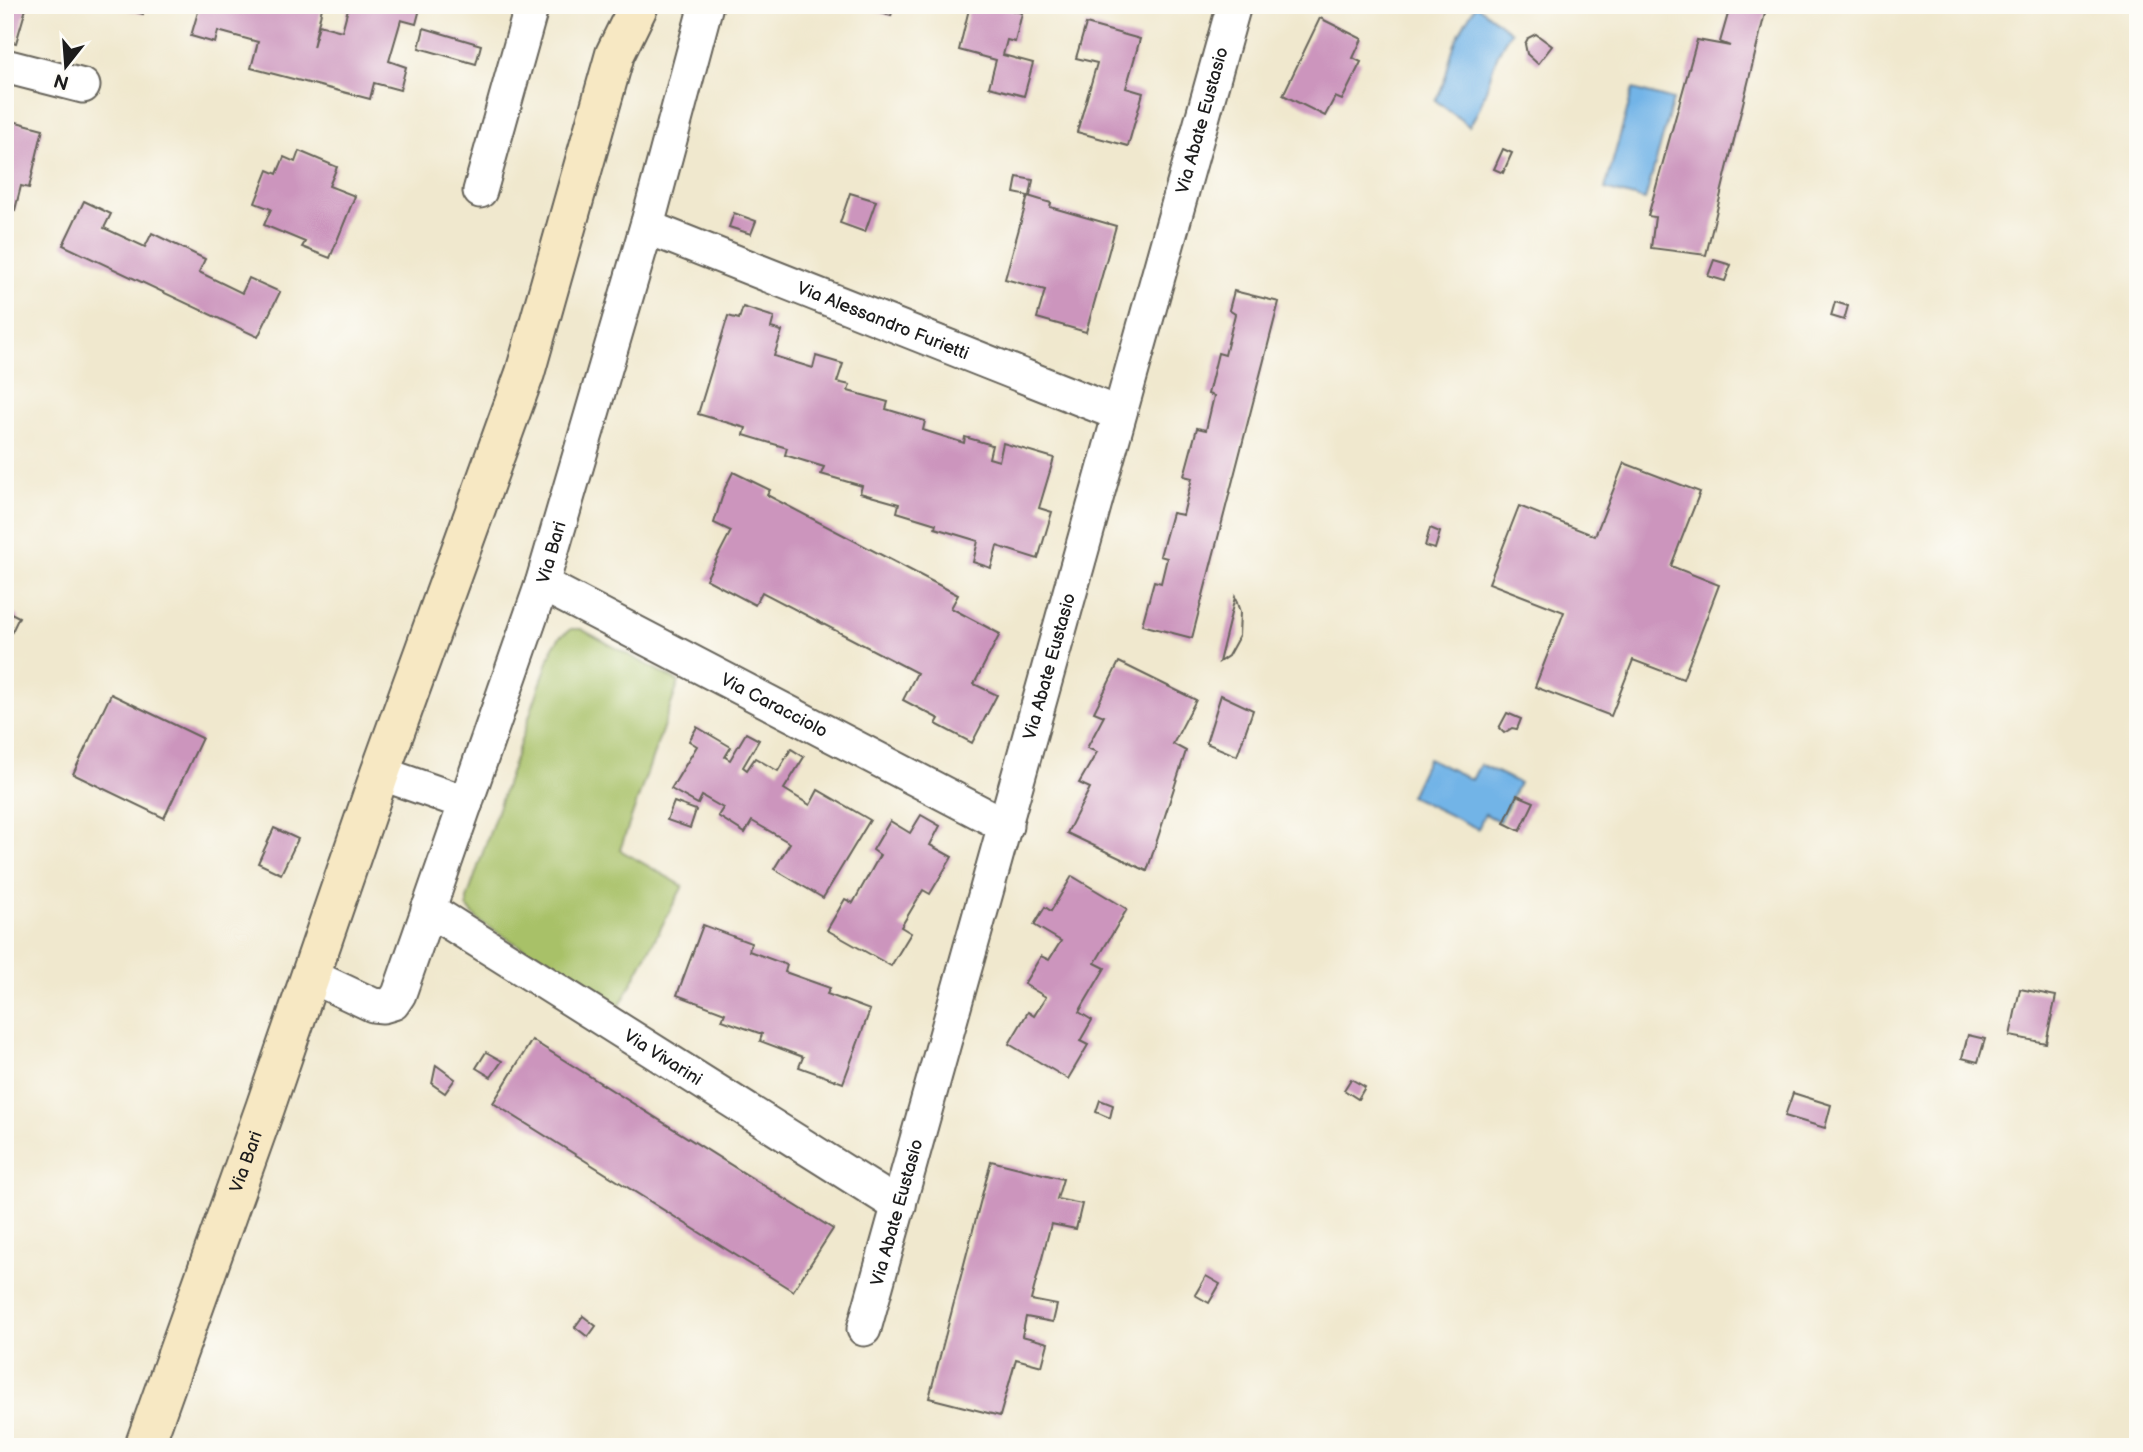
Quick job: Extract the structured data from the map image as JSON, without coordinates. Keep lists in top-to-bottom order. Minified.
{"streets":{"main road":["Via Bari"],"street":["Via Abate Eustasio","Via Alessandro Furietti","Via Caracciolo","Via Vivarini"]},"crossings":[["Via Abate Eustasio","Via Alessandro Furietti"],["Via Abate Eustasio","Via Caracciolo"],["Via Abate Eustasio","Via Vivarini"],["Via Alessandro Furietti","Via Bari"],["Via Bari","Via Caracciolo"],["Via Bari","Via Vivarini"]],"north":"bottom"}
